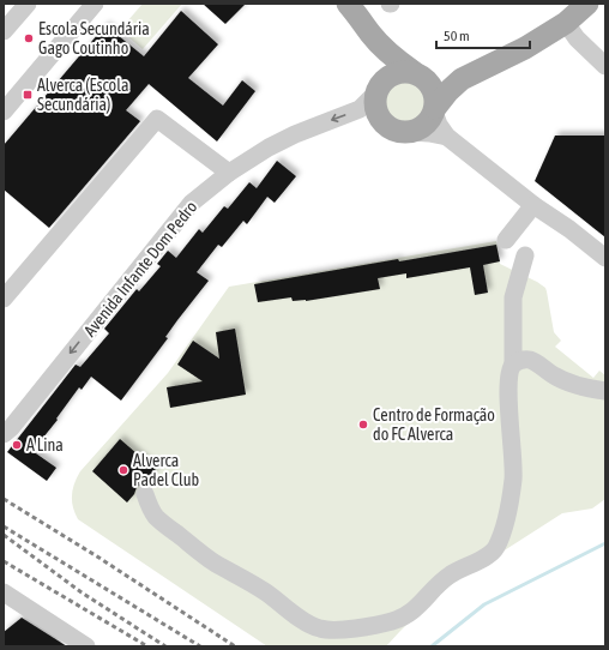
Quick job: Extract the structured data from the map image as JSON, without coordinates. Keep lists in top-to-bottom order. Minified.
{"streets":{"street":["Avenida Infante Dom Pedro"]},"one_way":["Avenida Infante Dom Pedro"],"places":{"other":["Escola Secundária Gago Coutinho","Centro de Formação do FC Alverca","A Lina","Alverca Padel Club"],"transit":["Alverca (Escola Secundária)"]},"scale_bar":"50 m"}
